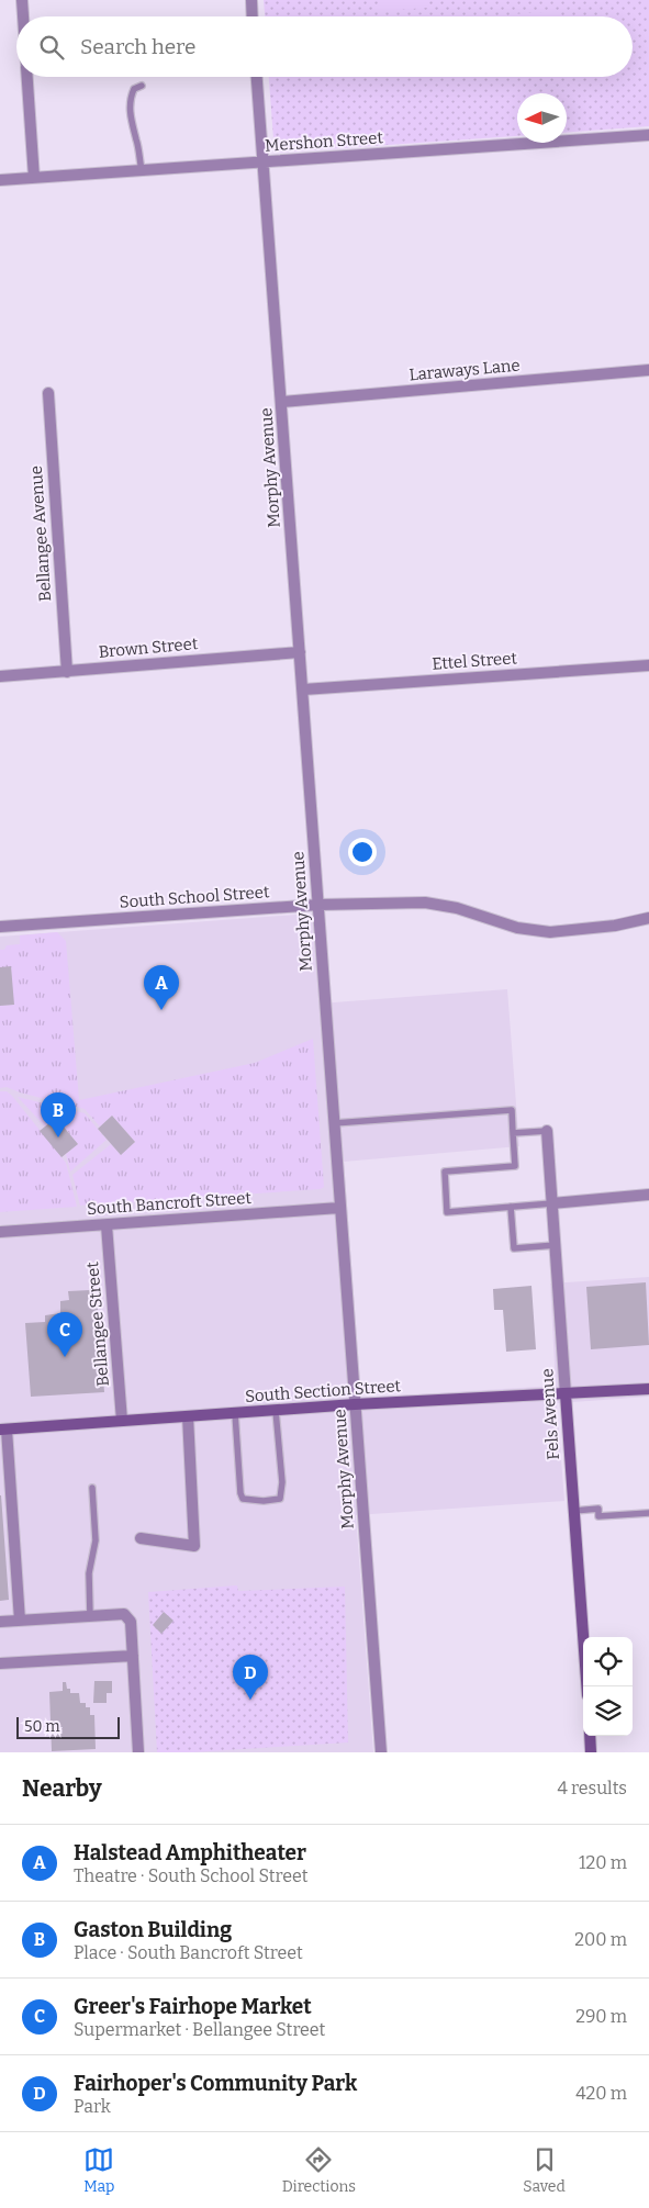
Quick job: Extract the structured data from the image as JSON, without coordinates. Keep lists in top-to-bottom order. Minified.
{"streets":{"street":["Mershon Street","Laraways Lane","Morphy Avenue","Bellangee Avenue","Brown Street","Ettel Street","South School Street","South Bancroft Street","Bellangee Street","South Section Street","Fels Avenue"]},"crossings":[["Mershon Street","Morphy Avenue"],["Laraways Lane","Morphy Avenue"],["Morphy Avenue","Brown Street"],["Morphy Avenue","Ettel Street"],["Morphy Avenue","South School Street"],["Morphy Avenue","South Bancroft Street"],["Morphy Avenue","South Section Street"],["Bellangee Avenue","Brown Street"],["South Bancroft Street","Bellangee Street"],["Bellangee Street","South Section Street"],["South Section Street","Fels Avenue"]],"scale_bar":"50 m","north":"left","page":{"search":"Search here","pins":["A","B","C","D"],"scale":"50 m","heading":["Nearby","4 results"],"list":[{"mark":"A","name":"Halstead Amphitheater","note":"Theatre · South School Street","value":"120 m"},{"mark":"B","name":"Gaston Building","note":"Place · South Bancroft Street","value":"200 m"},{"mark":"C","name":"Greer's Fairhope Market","note":"Supermarket · Bellangee Street","value":"290 m"},{"mark":"D","name":"Fairhoper's Community Park","note":"Park","value":"420 m"}],"nav":["Map","Directions","Saved"]}}
